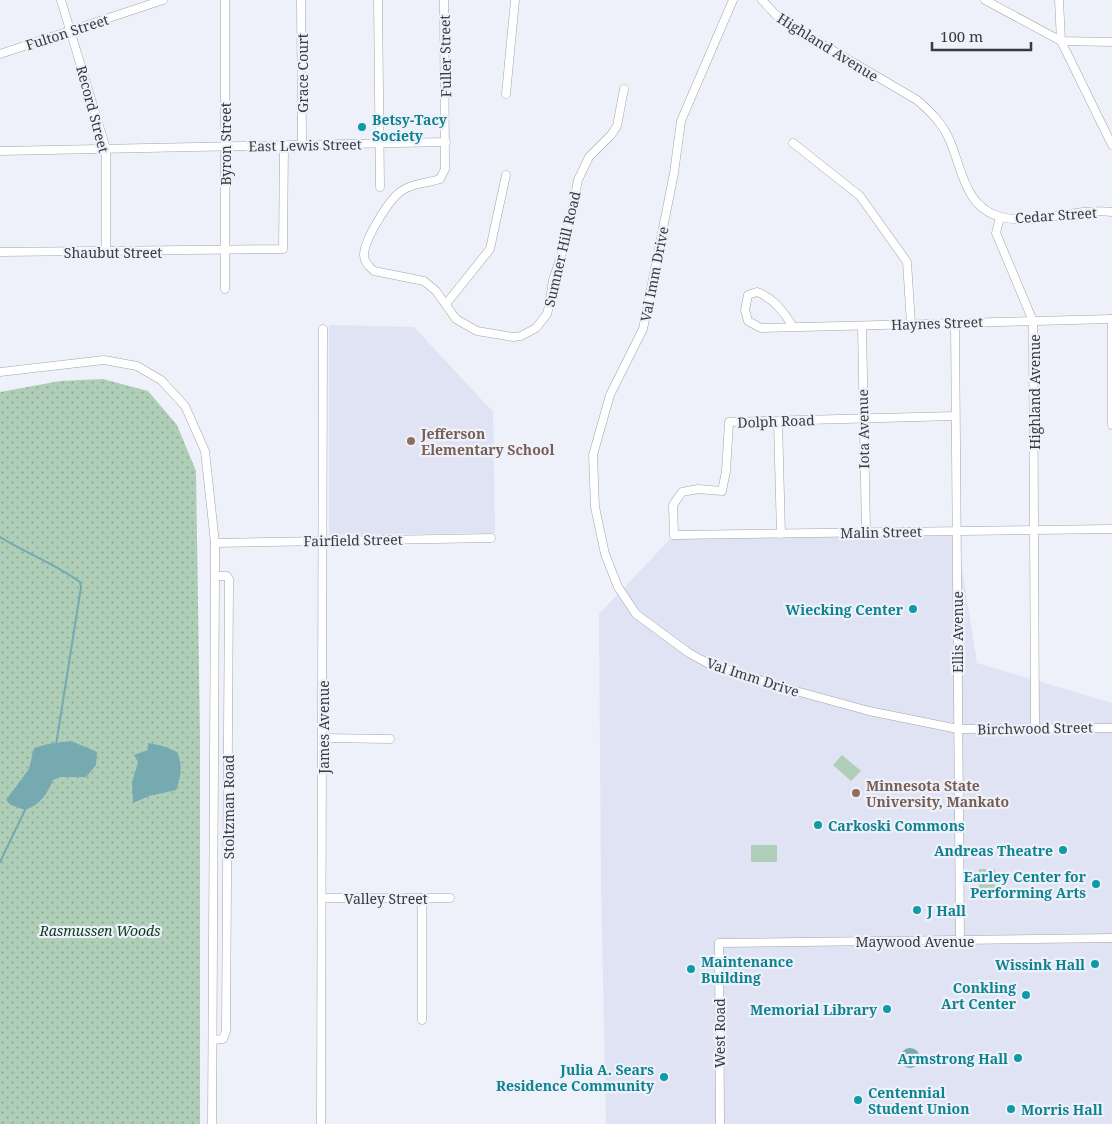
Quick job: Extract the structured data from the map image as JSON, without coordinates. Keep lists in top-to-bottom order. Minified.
{"streets":{"street":["Fulton Street","Highland Avenue","Fuller Street","Grace Court","Record Street","Byron Street","East Lewis Street","Cedar Street","Sumner Hill Road","Shaubut Street","Val Imm Drive","Haynes Street","Dolph Road","Iota Avenue","Malin Street","Fairfield Street","Ellis Avenue","James Avenue","Birchwood Street","Stoltzman Road","Valley Street","Maywood Avenue","West Road"]},"crossings":[["Fulton Street","Record Street"],["Highland Avenue","Cedar Street"],["Highland Avenue","Haynes Street"],["Highland Avenue","Malin Street"],["Highland Avenue","Birchwood Street"],["Fuller Street","East Lewis Street"],["Fuller Street","Sumner Hill Road"],["Grace Court","East Lewis Street"],["Record Street","East Lewis Street"],["Record Street","Shaubut Street"],["Byron Street","East Lewis Street"],["Byron Street","Shaubut Street"],["East Lewis Street","Sumner Hill Road"],["East Lewis Street","Shaubut Street"],["Val Imm Drive","Ellis Avenue"],["Val Imm Drive","Birchwood Street"],["Haynes Street","Iota Avenue"],["Haynes Street","Ellis Avenue"],["Dolph Road","Iota Avenue"],["Dolph Road","Malin Street"],["Dolph Road","Ellis Avenue"],["Iota Avenue","Malin Street"],["Malin Street","Ellis Avenue"],["Fairfield Street","James Avenue"],["Fairfield Street","Stoltzman Road"],["Ellis Avenue","Birchwood Street"],["Ellis Avenue","Maywood Avenue"],["James Avenue","Valley Street"],["Maywood Avenue","West Road"]],"parks":["Rasmussen Woods"],"places":["Betsy-Tacy Society","Jefferson Elementary School","Wiecking Center","Minnesota State University, Mankato","Carkoski Commons","Andreas Theatre","Earley Center for Performing Arts","J Hall","Wissink Hall","Maintenance Building","Conkling Art Center","Memorial Library","Armstrong Hall","Julia A. Sears Residence Community","Centennial Student Union","Morris Hall"],"scale_bar":"100 m"}
